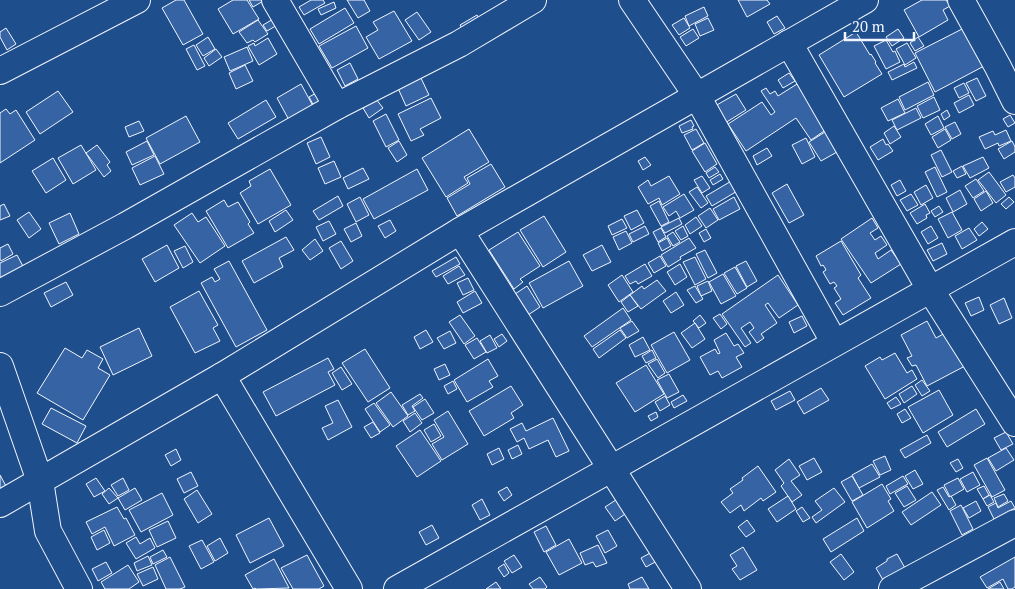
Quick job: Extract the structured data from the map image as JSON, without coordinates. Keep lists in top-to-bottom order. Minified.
{"scale_bar":"20 m"}
